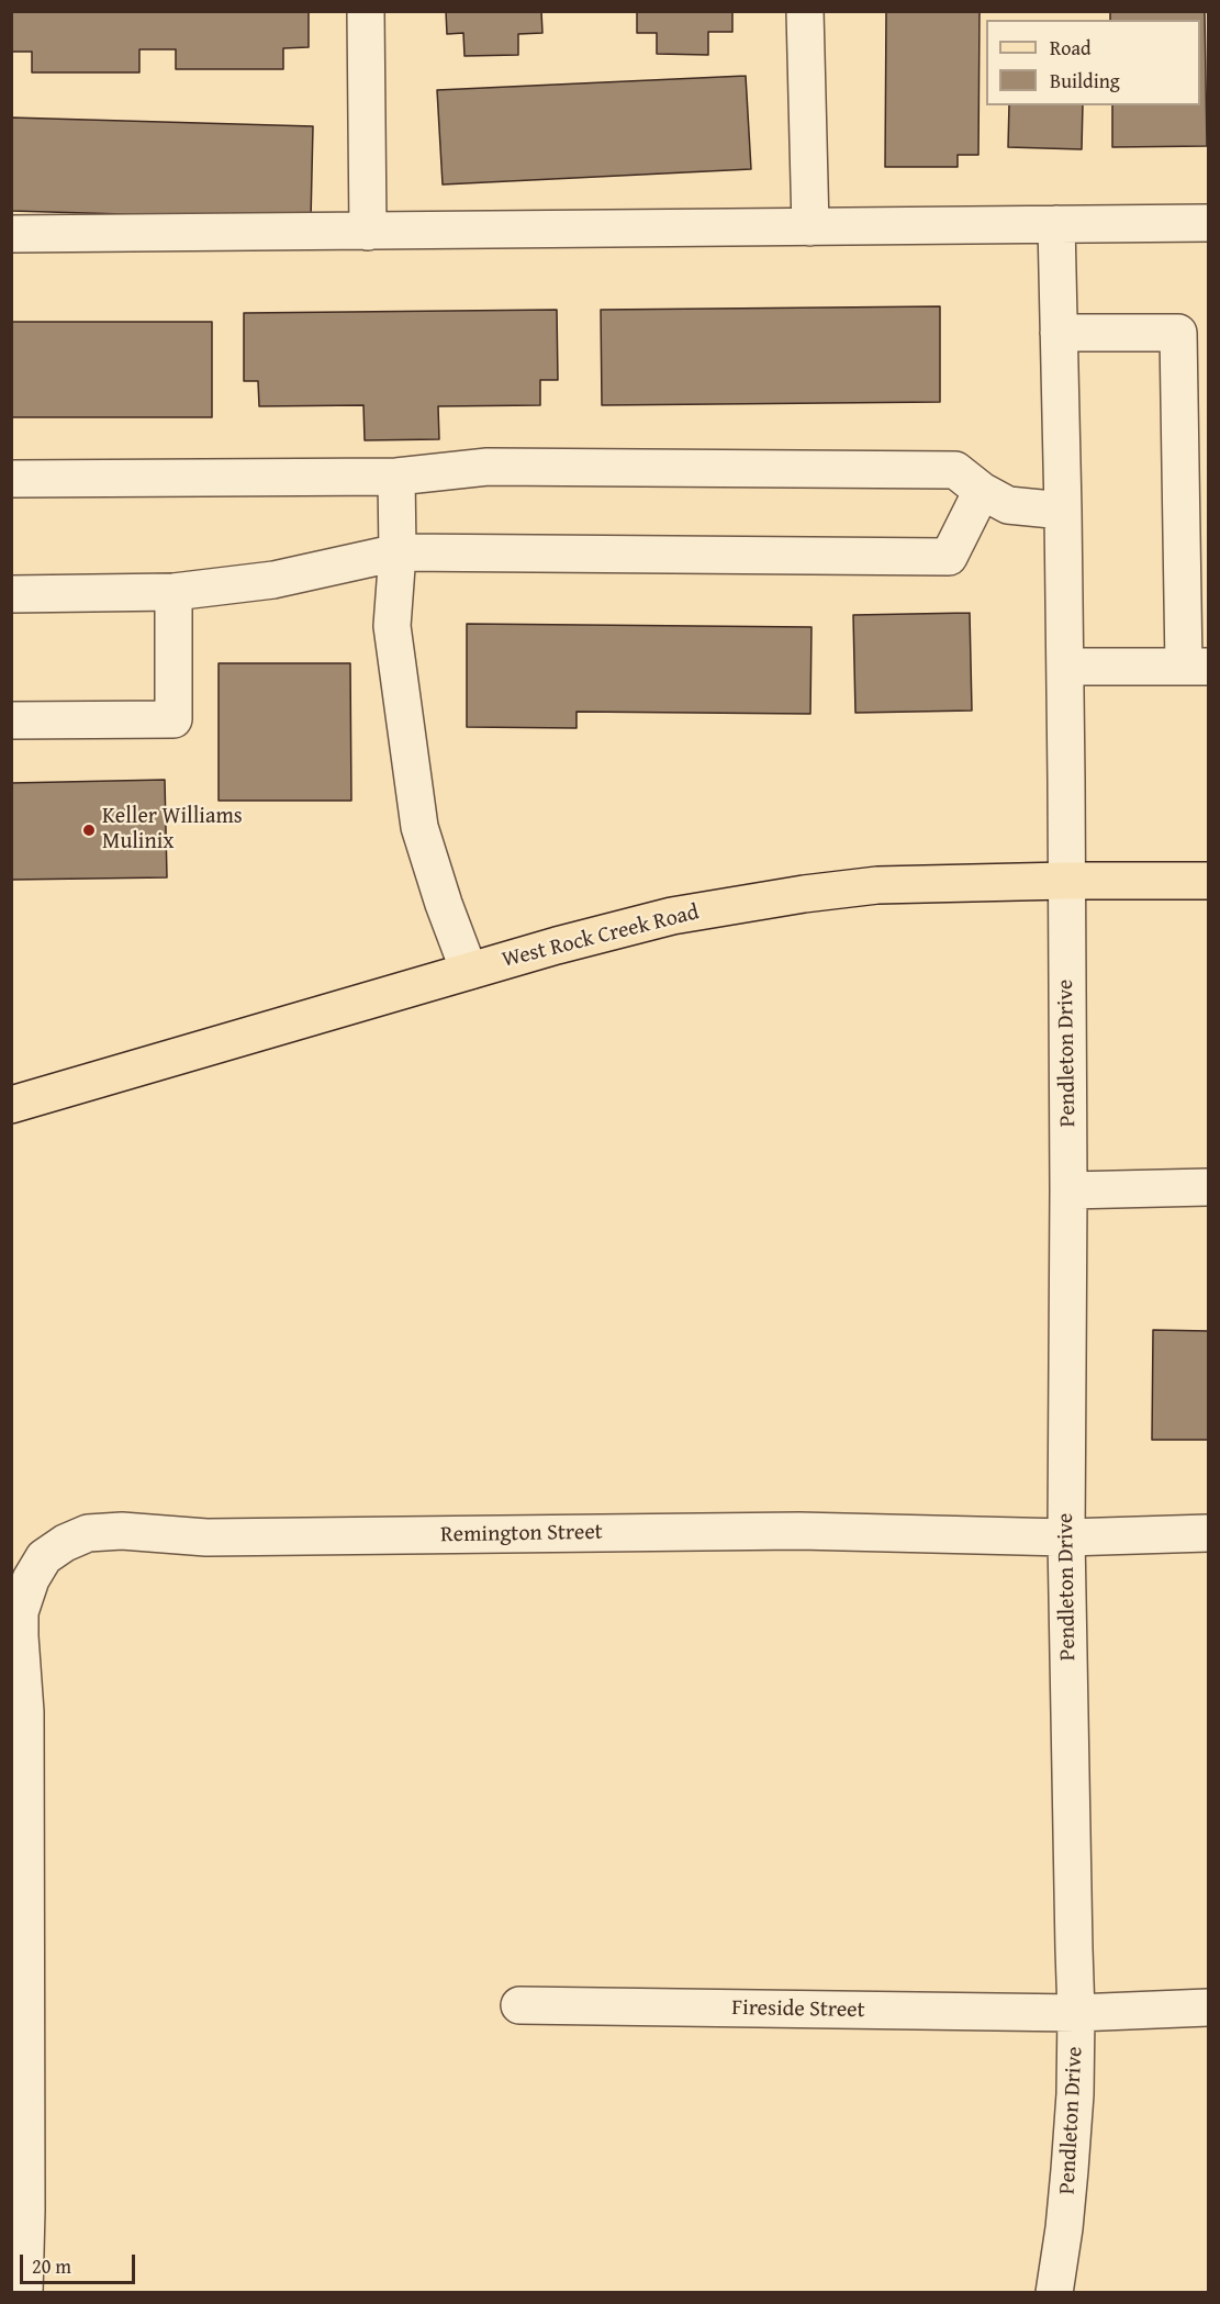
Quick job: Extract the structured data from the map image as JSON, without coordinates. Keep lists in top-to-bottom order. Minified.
{"streets":{"main road":["West Rock Creek Road"],"street":["Pendleton Drive","Remington Street","Fireside Street"]},"crossings":[["West Rock Creek Road","Pendleton Drive"],["Pendleton Drive","Remington Street"],["Pendleton Drive","Fireside Street"]],"places":["Keller Williams Mulinix"],"legend":["Road","Building"],"scale_bar":"20 m"}
